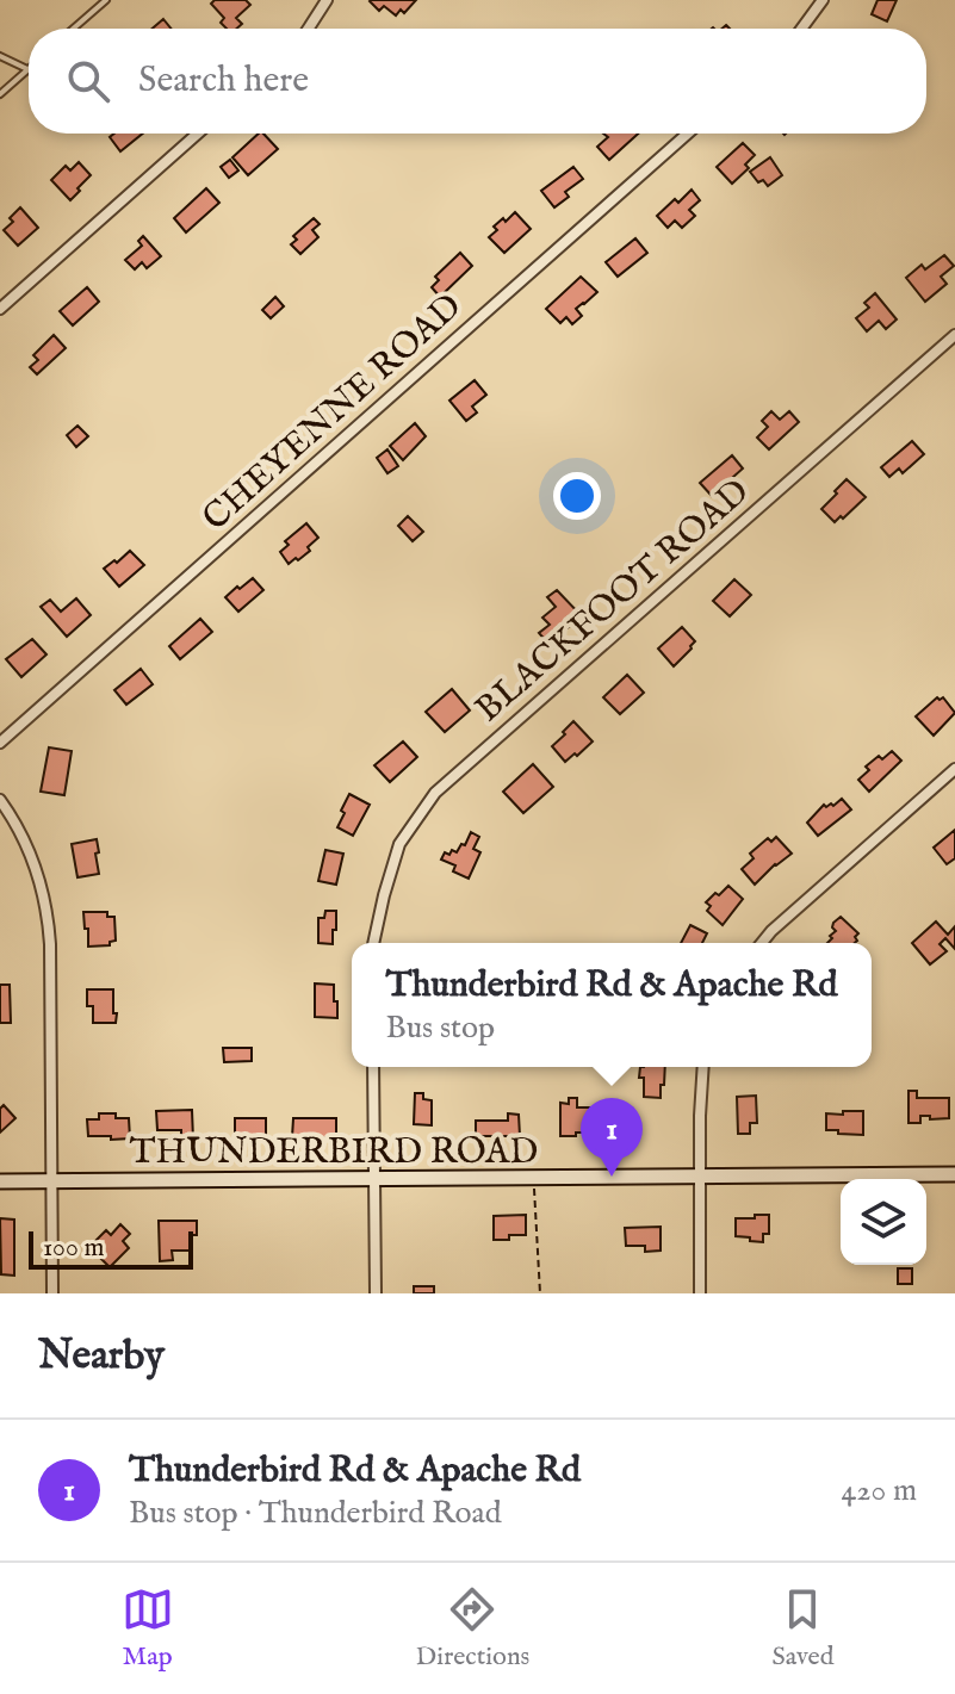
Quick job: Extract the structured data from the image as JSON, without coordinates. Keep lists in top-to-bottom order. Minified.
{"streets":{"main road":["THUNDERBIRD ROAD"],"street":["CHEYENNE ROAD","BLACKFOOT ROAD"]},"scale_bar":"100 m","page":{"search":"Search here","popup":["Thunderbird Rd & Apache Rd","Bus stop"],"pins":"1","scale":"100 m","heading":"Nearby","list":[{"mark":"1","name":"Thunderbird Rd & Apache Rd","note":"Bus stop · Thunderbird Road","value":"420 m"}],"nav":["Map","Directions","Saved"]}}
